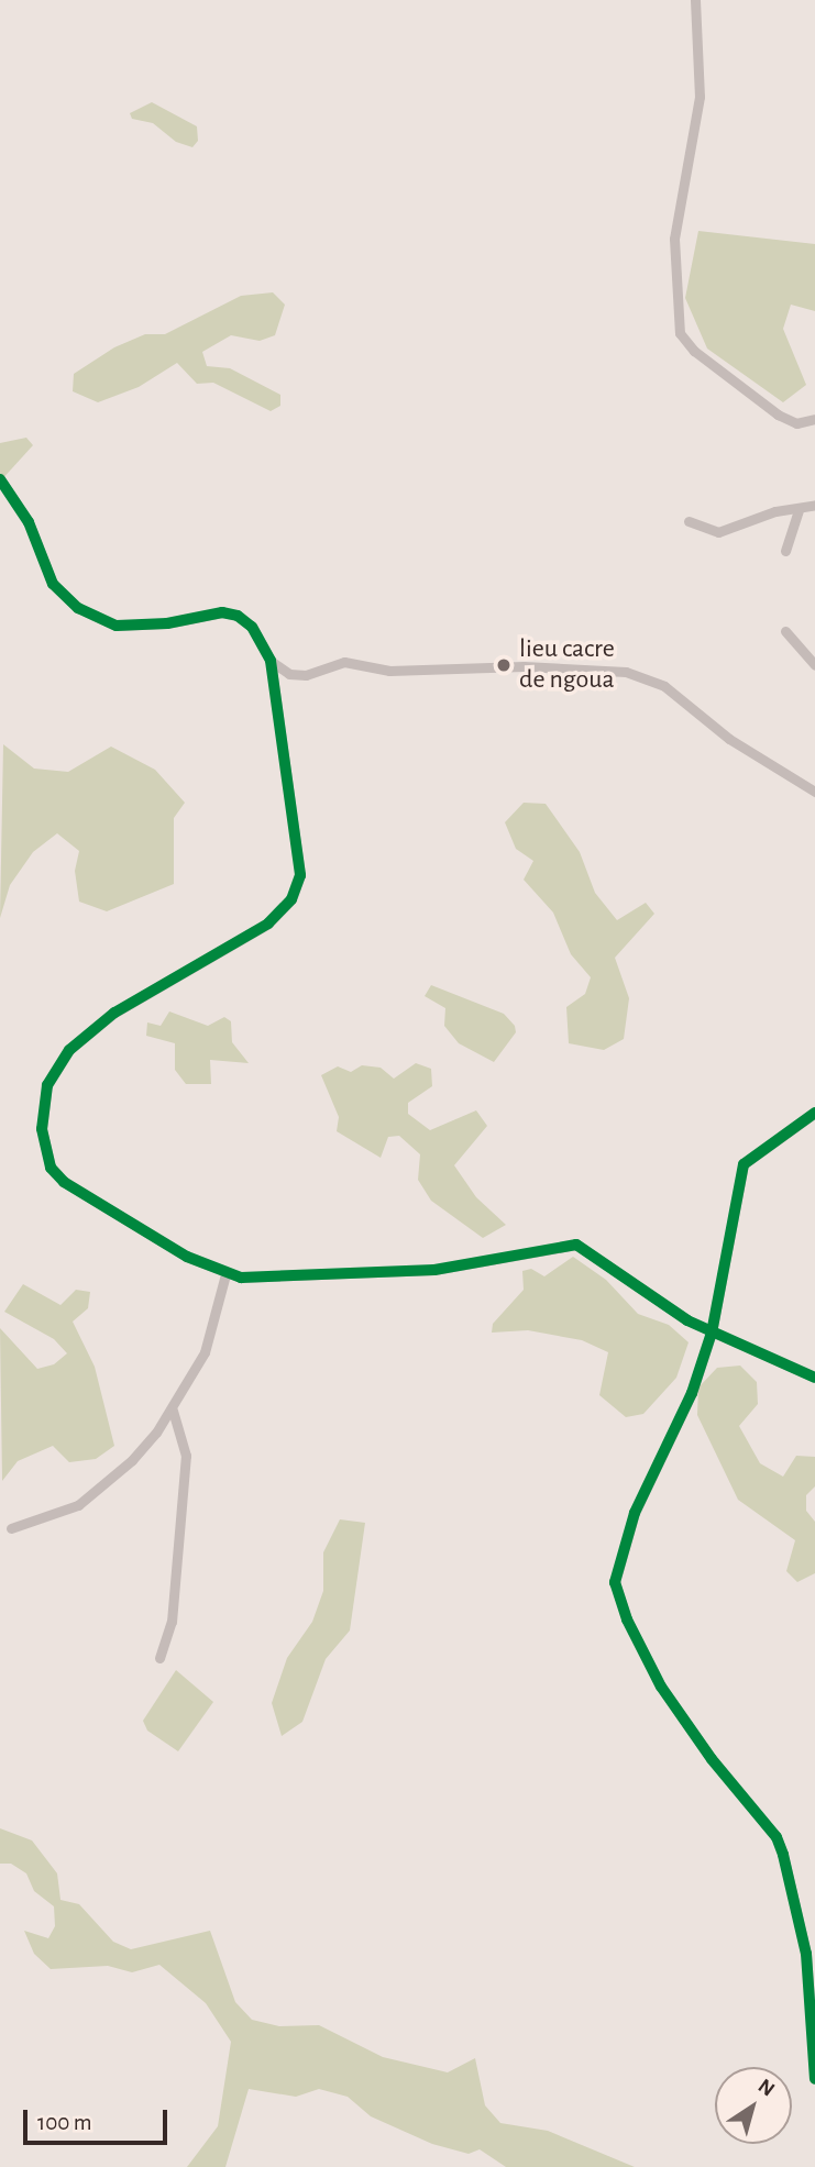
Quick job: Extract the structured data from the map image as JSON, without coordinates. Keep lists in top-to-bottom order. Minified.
{"places":["lieu cacre de ngoua"],"scale_bar":"100 m","north":"top right"}
